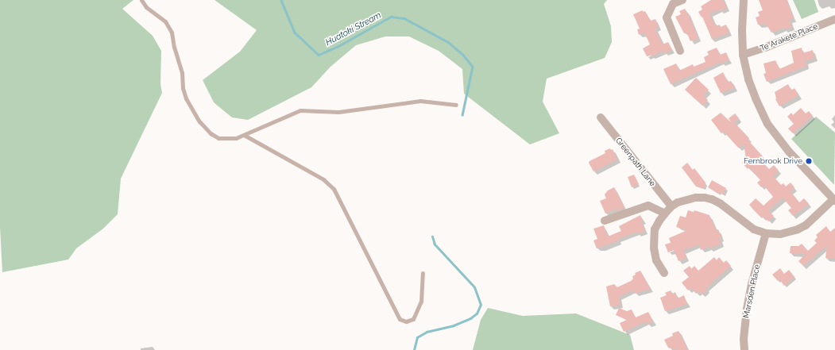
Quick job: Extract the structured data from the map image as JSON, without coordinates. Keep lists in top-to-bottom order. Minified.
{"streets":{"street":["Te Arakete Place","Greenpath Lane","Marsden Place"]},"water":["Huatoki Stream"],"places":["Fernbrook Drive"]}
